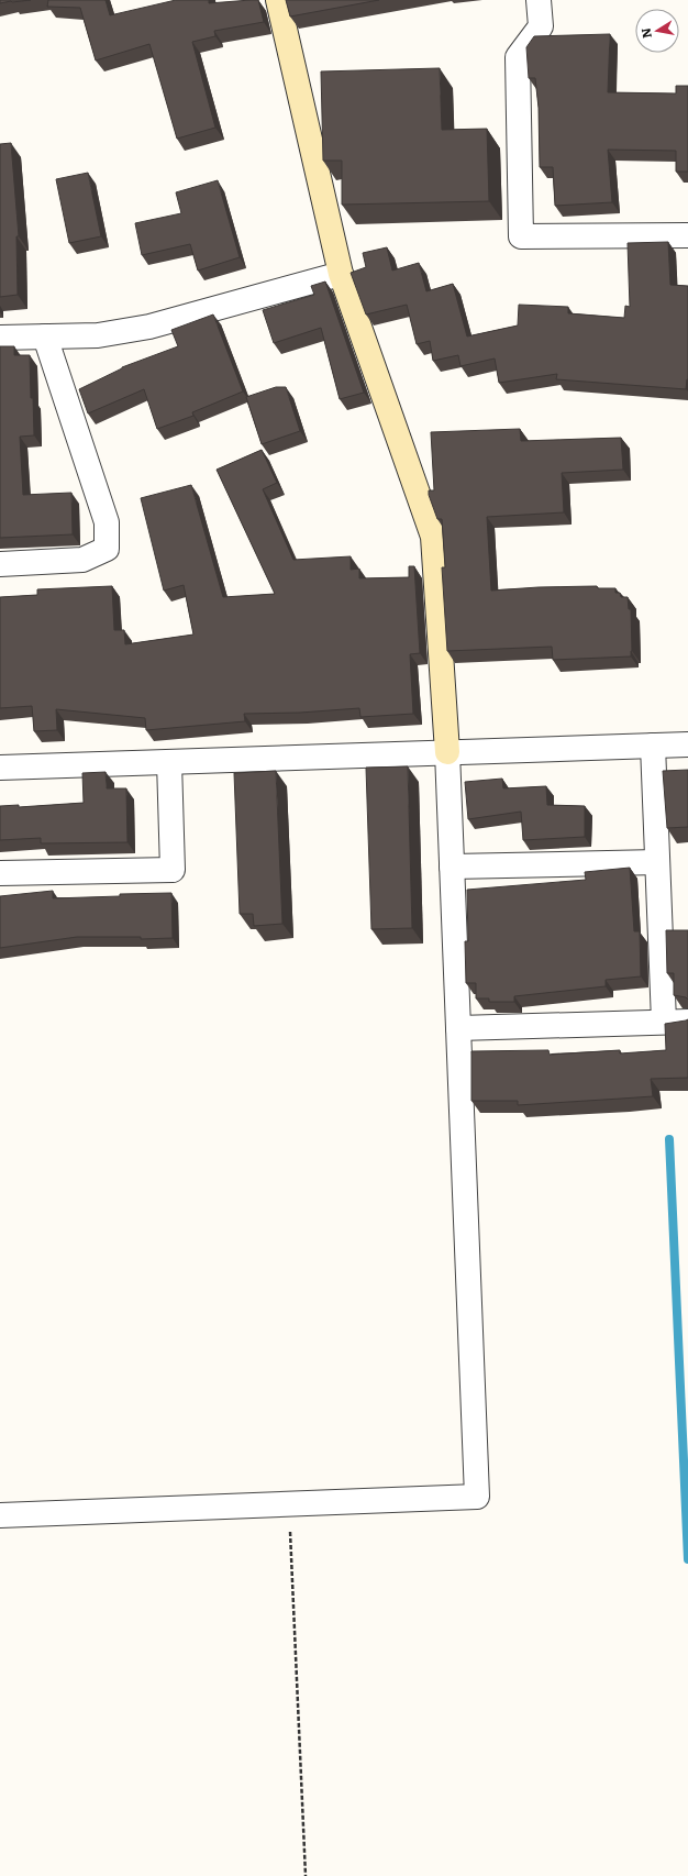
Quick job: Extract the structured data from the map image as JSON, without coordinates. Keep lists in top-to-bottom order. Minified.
{"north":"left"}
